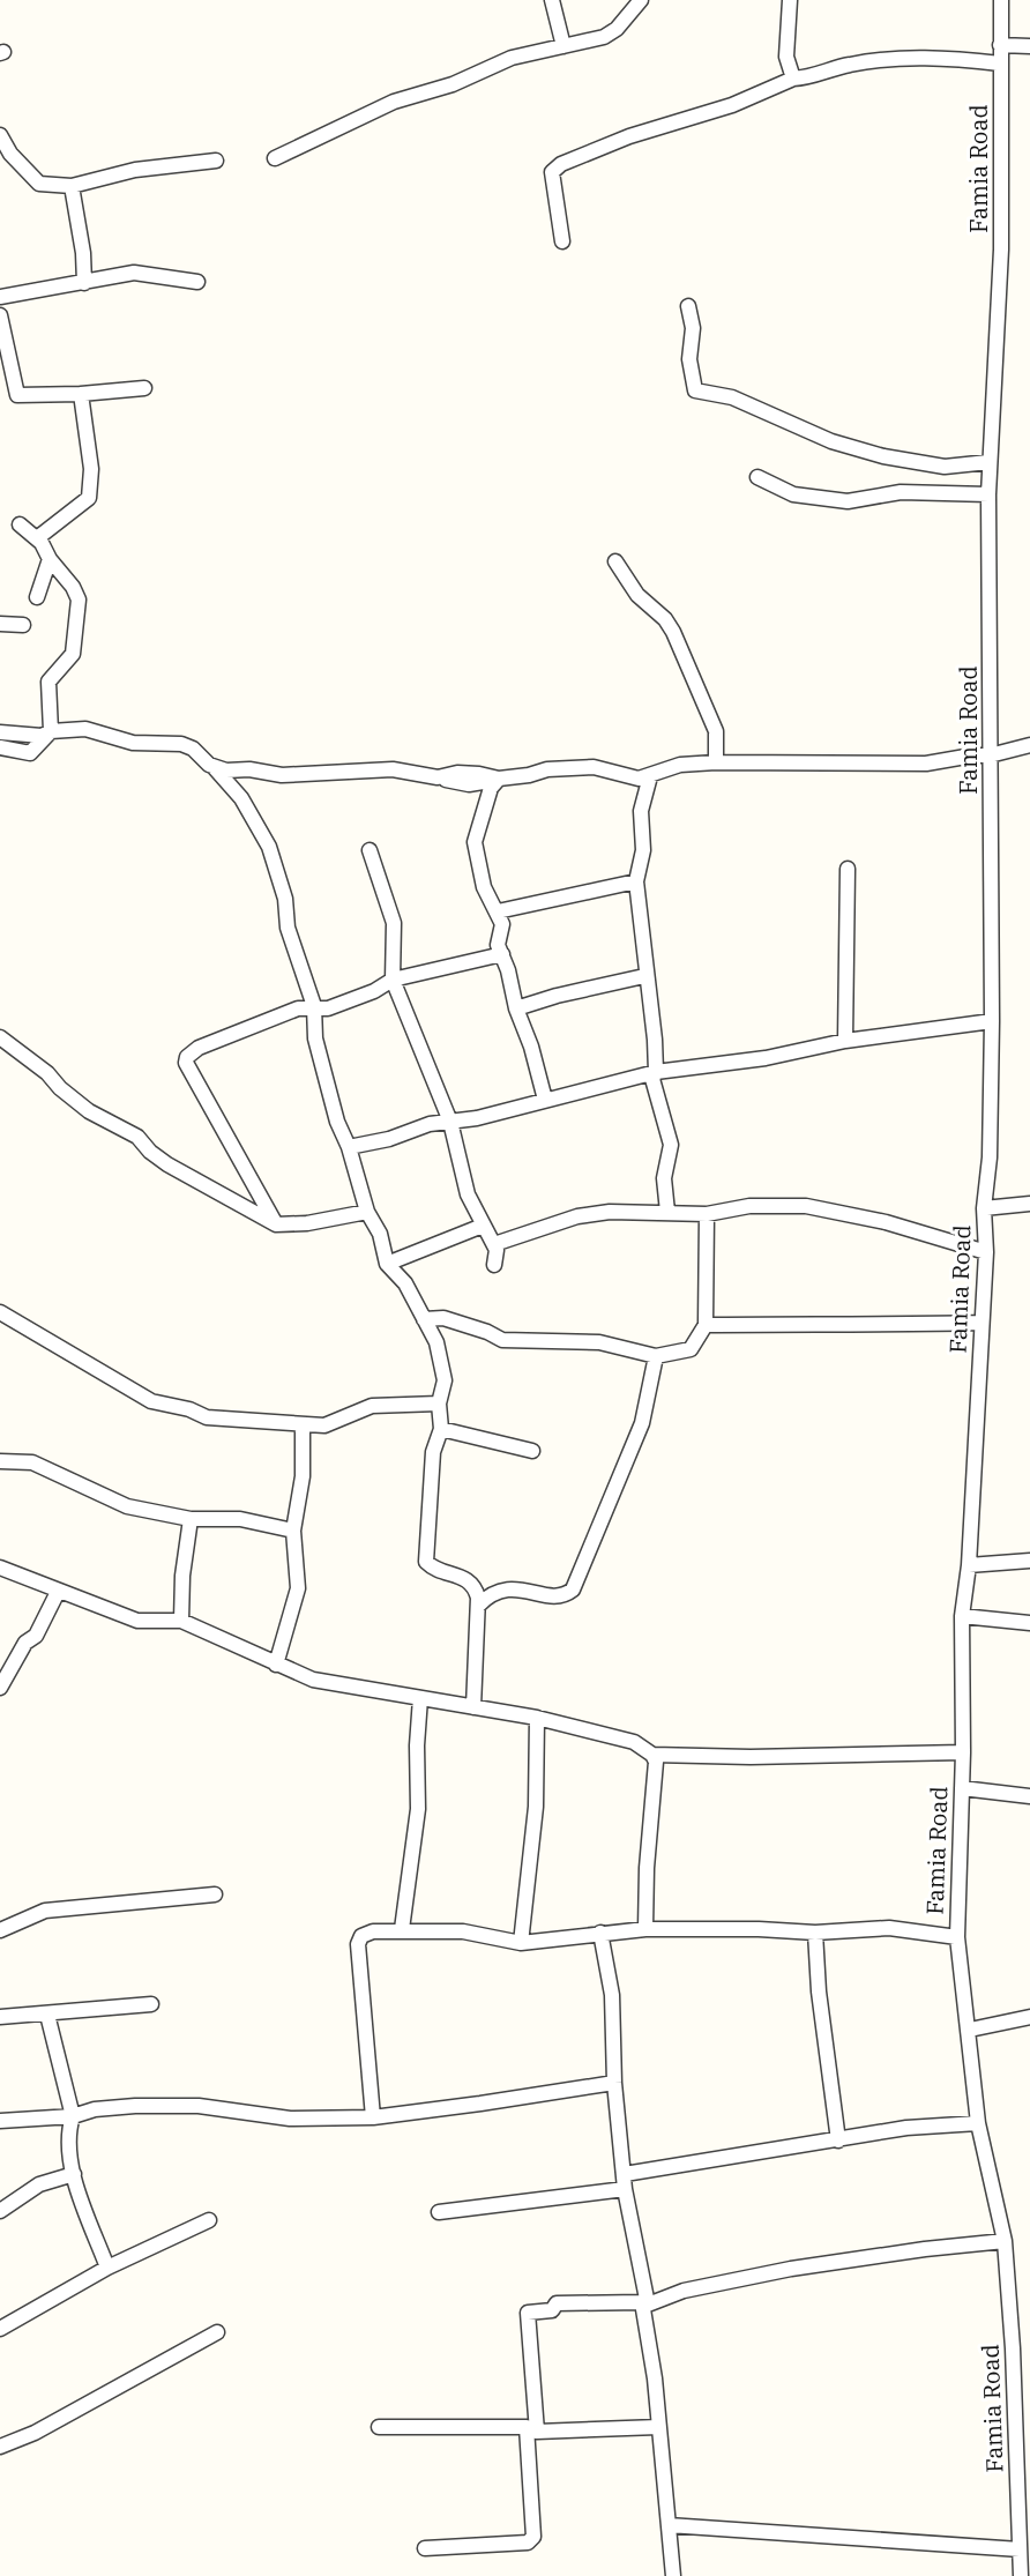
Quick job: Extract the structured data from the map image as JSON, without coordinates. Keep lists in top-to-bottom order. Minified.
{"streets":{"street":["Famia Road"]}}
